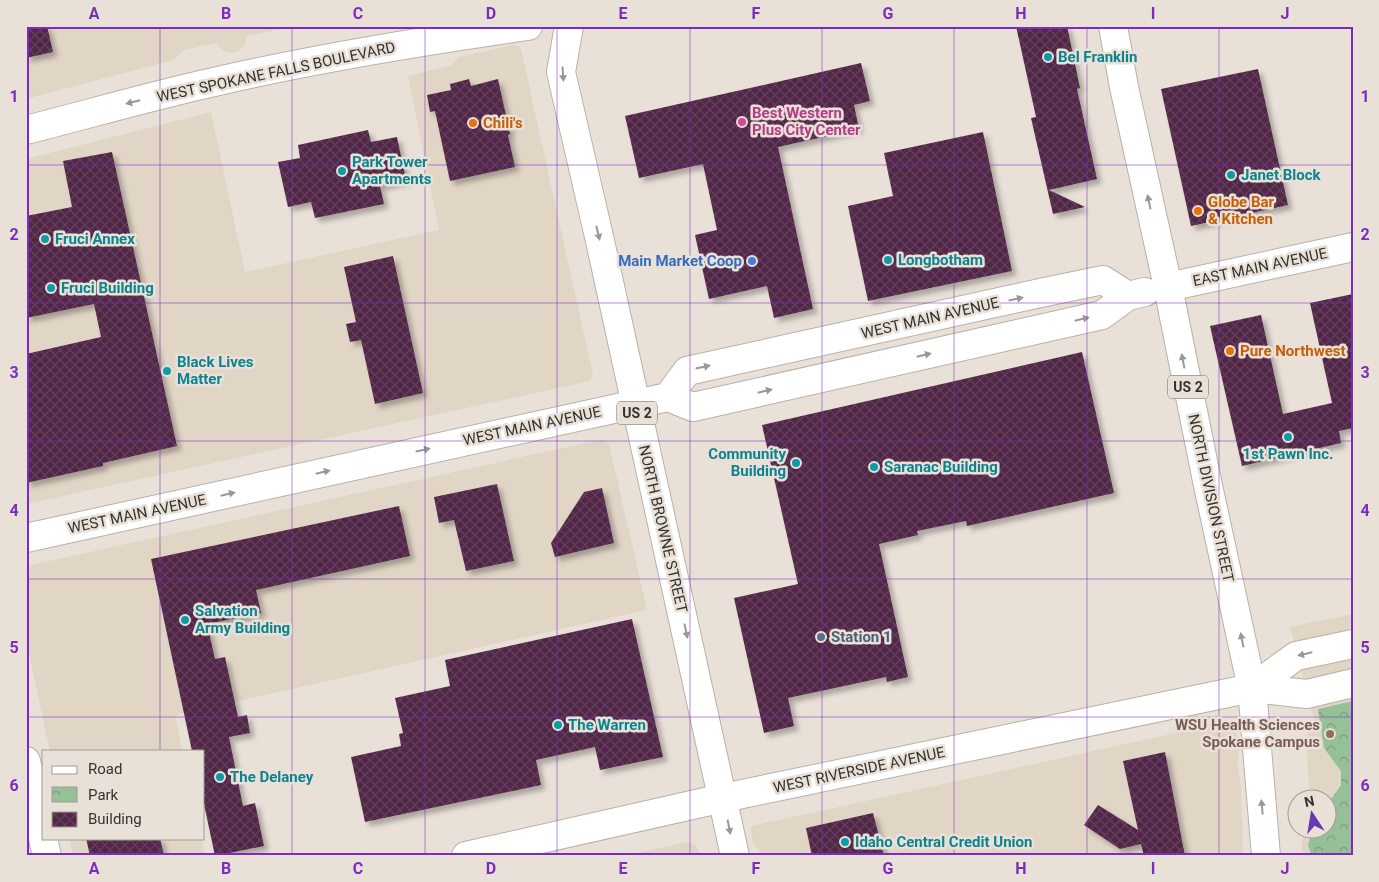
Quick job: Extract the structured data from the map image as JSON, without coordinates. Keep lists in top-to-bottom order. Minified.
{"streets":{"main road":["WEST SPOKANE FALLS BOULEVARD","EAST MAIN AVENUE","WEST MAIN AVENUE","US 2","NORTH DIVISION STREET","NORTH BROWNE STREET","WEST RIVERSIDE AVENUE"]},"crossings":[["EAST MAIN AVENUE","NORTH DIVISION STREET"],["WEST MAIN AVENUE","NORTH BROWNE STREET"],["NORTH DIVISION STREET","WEST RIVERSIDE AVENUE"],["NORTH BROWNE STREET","WEST RIVERSIDE AVENUE"]],"one_way":["WEST SPOKANE FALLS BOULEVARD","NORTH DIVISION STREET","NORTH BROWNE STREET"],"places":["Bel Franklin","Best Western Plus City Center","Chili's","Park Tower Apartments","Janet Block","Globe Bar & Kitchen","Fruci Annex","Longbotham","Main Market Coop","Fruci Building","Pure Northwest","Black Lives Matter","1st Pawn Inc.","Community Building","Saranac Building","Salvation Army Building","Station 1","The Warren","WSU Health Sciences Spokane Campus","The Delaney","Idaho Central Credit Union"],"legend":["Road","Park","Building"],"north":"top","grid":{"columns":["A","B","C","D","E","F","G","H","I","J"],"rows":["1","2","3","4","5","6"]}}
